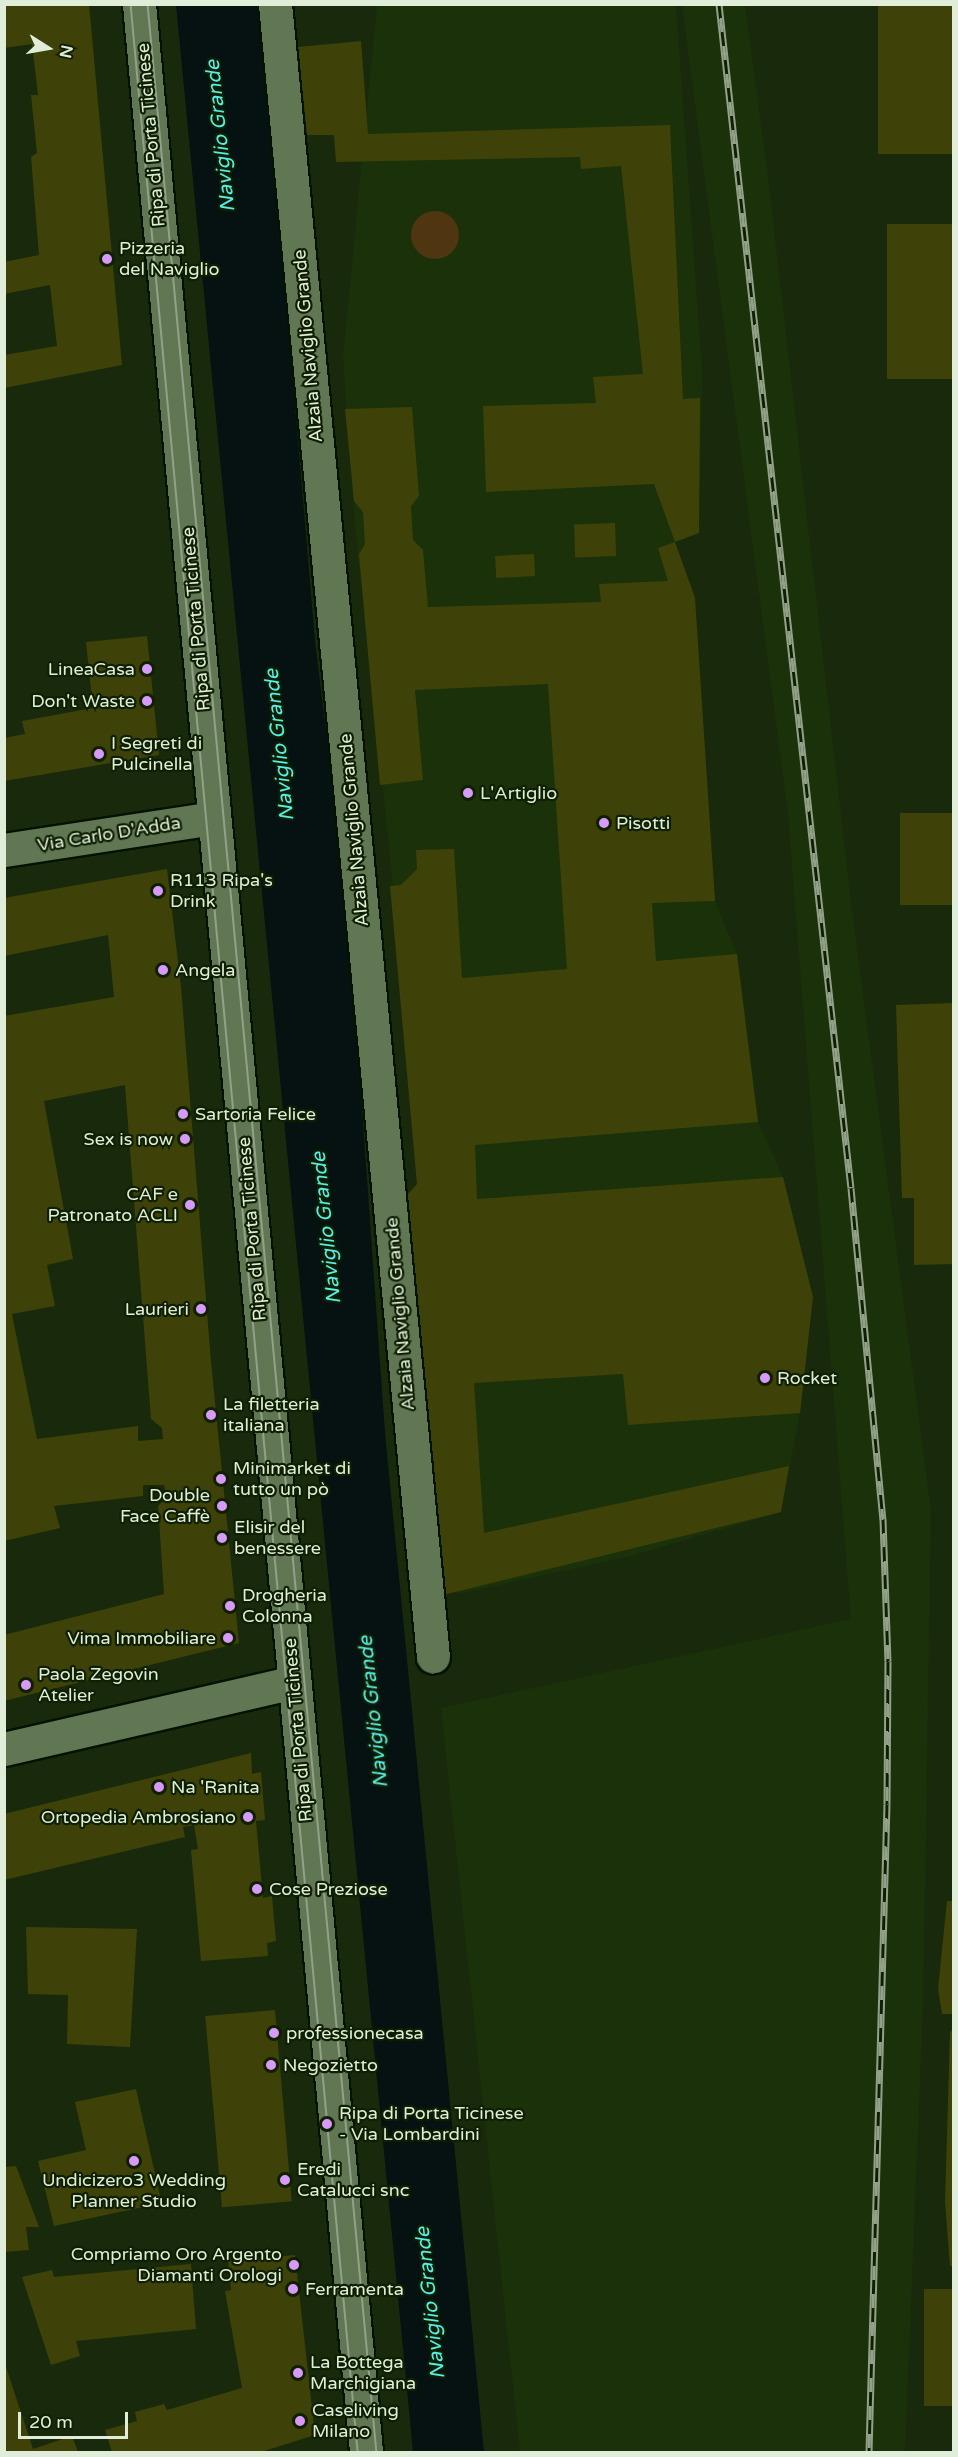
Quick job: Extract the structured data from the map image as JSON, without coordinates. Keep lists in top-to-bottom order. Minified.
{"streets":{"street":["Ripa di Porta Ticinese","Alzaia Naviglio Grande","Via Carlo D'Adda"]},"crossings":[["Ripa di Porta Ticinese","Via Carlo D'Adda"]],"water":["Naviglio Grande"],"places":["Pizzeria del Naviglio","LineaCasa","Don't Waste","I Segreti di Pulcinella","L'Artiglio","Pisotti","R113 Ripa's Drink","Angela","Sartoria Felice","Sex is now","CAF e Patronato ACLI","Laurieri","Rocket","La filetteria italiana","Minimarket di tutto un pò","Double Face Caffè","Elisir del benessere","Drogheria Colonna","Vima Immobiliare","Paola Zegovin Atelier","Na 'Ranita","Ortopedia Ambrosiano","Cose Preziose","professionecasa","Negozietto","Ripa di Porta Ticinese - Via Lombardini","Undicizero3 Wedding Planner Studio","Eredi Catalucci snc","Compriamo Oro Argento Diamanti Orologi","Ferramenta","La Bottega Marchigiana","Caseliving Milano"],"scale_bar":"20 m","north":"right"}
